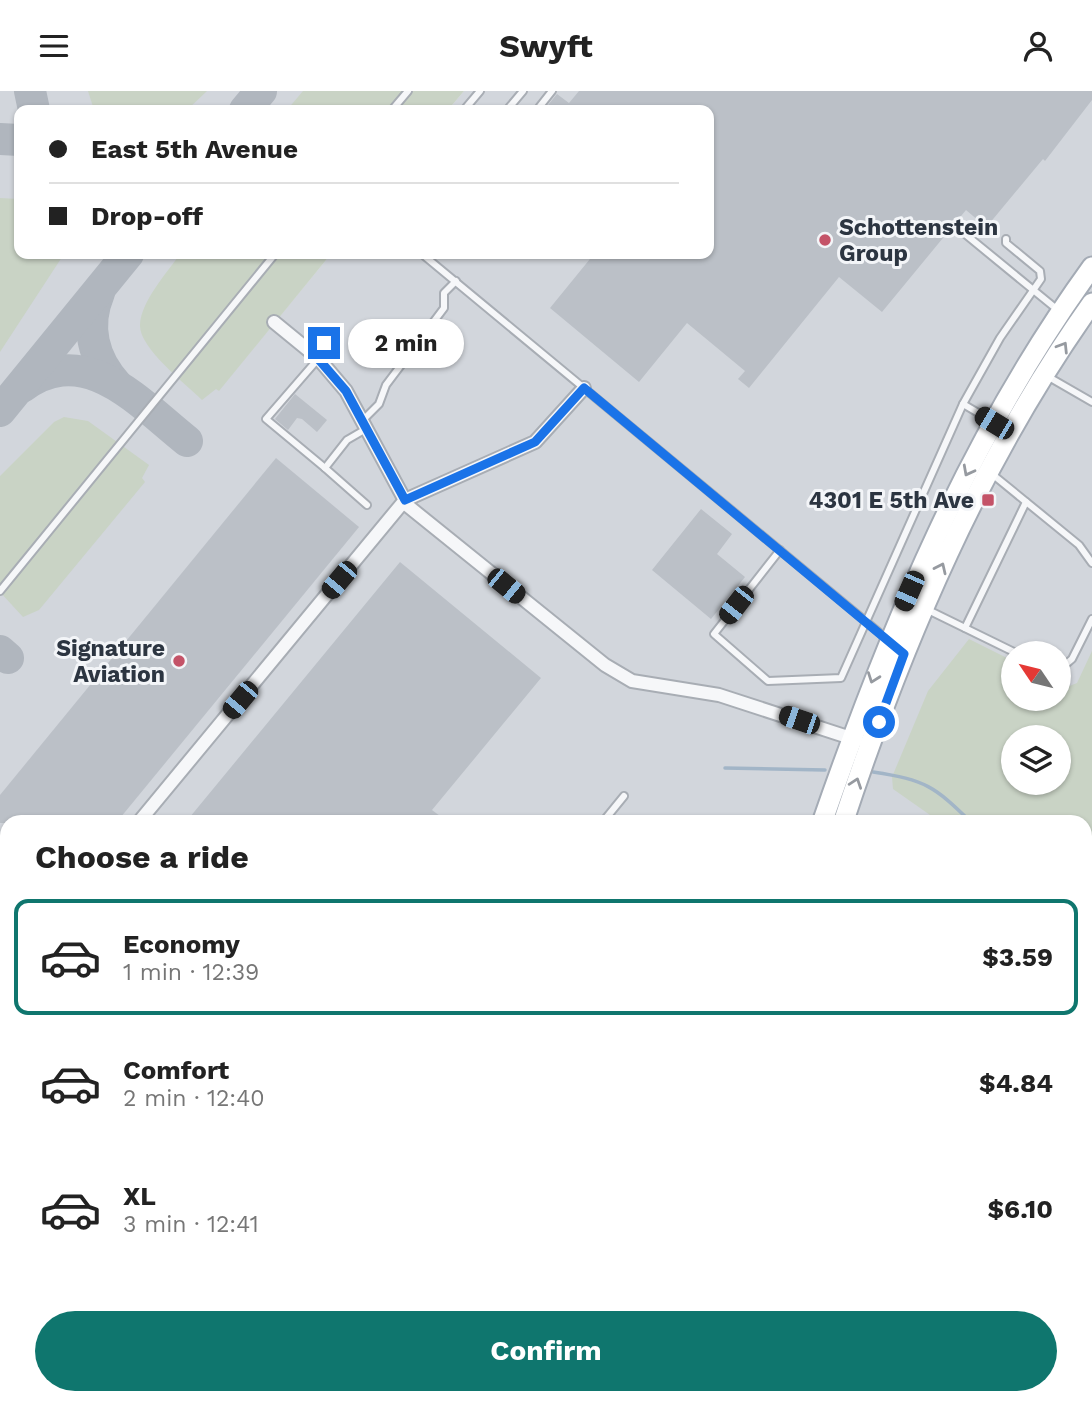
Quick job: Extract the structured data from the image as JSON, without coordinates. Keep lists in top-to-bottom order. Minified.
{"places":{"other":["Schottenstein Group","Signature Aviation"],"transit":["4301 E 5th Ave"]},"north":"top left","page":{"header":"Swyft","banner":["East 5th Avenue","Drop-off"],"bubble":"2 min","heading":"Choose a ride","list":[{"name":"Economy","note":"1 min · 12:39","value":"$3.59"},{"name":"Comfort","note":"2 min · 12:40","value":"$4.84"},{"name":"XL","note":"3 min · 12:41","value":"$6.10"}],"buttons":"Confirm"}}
